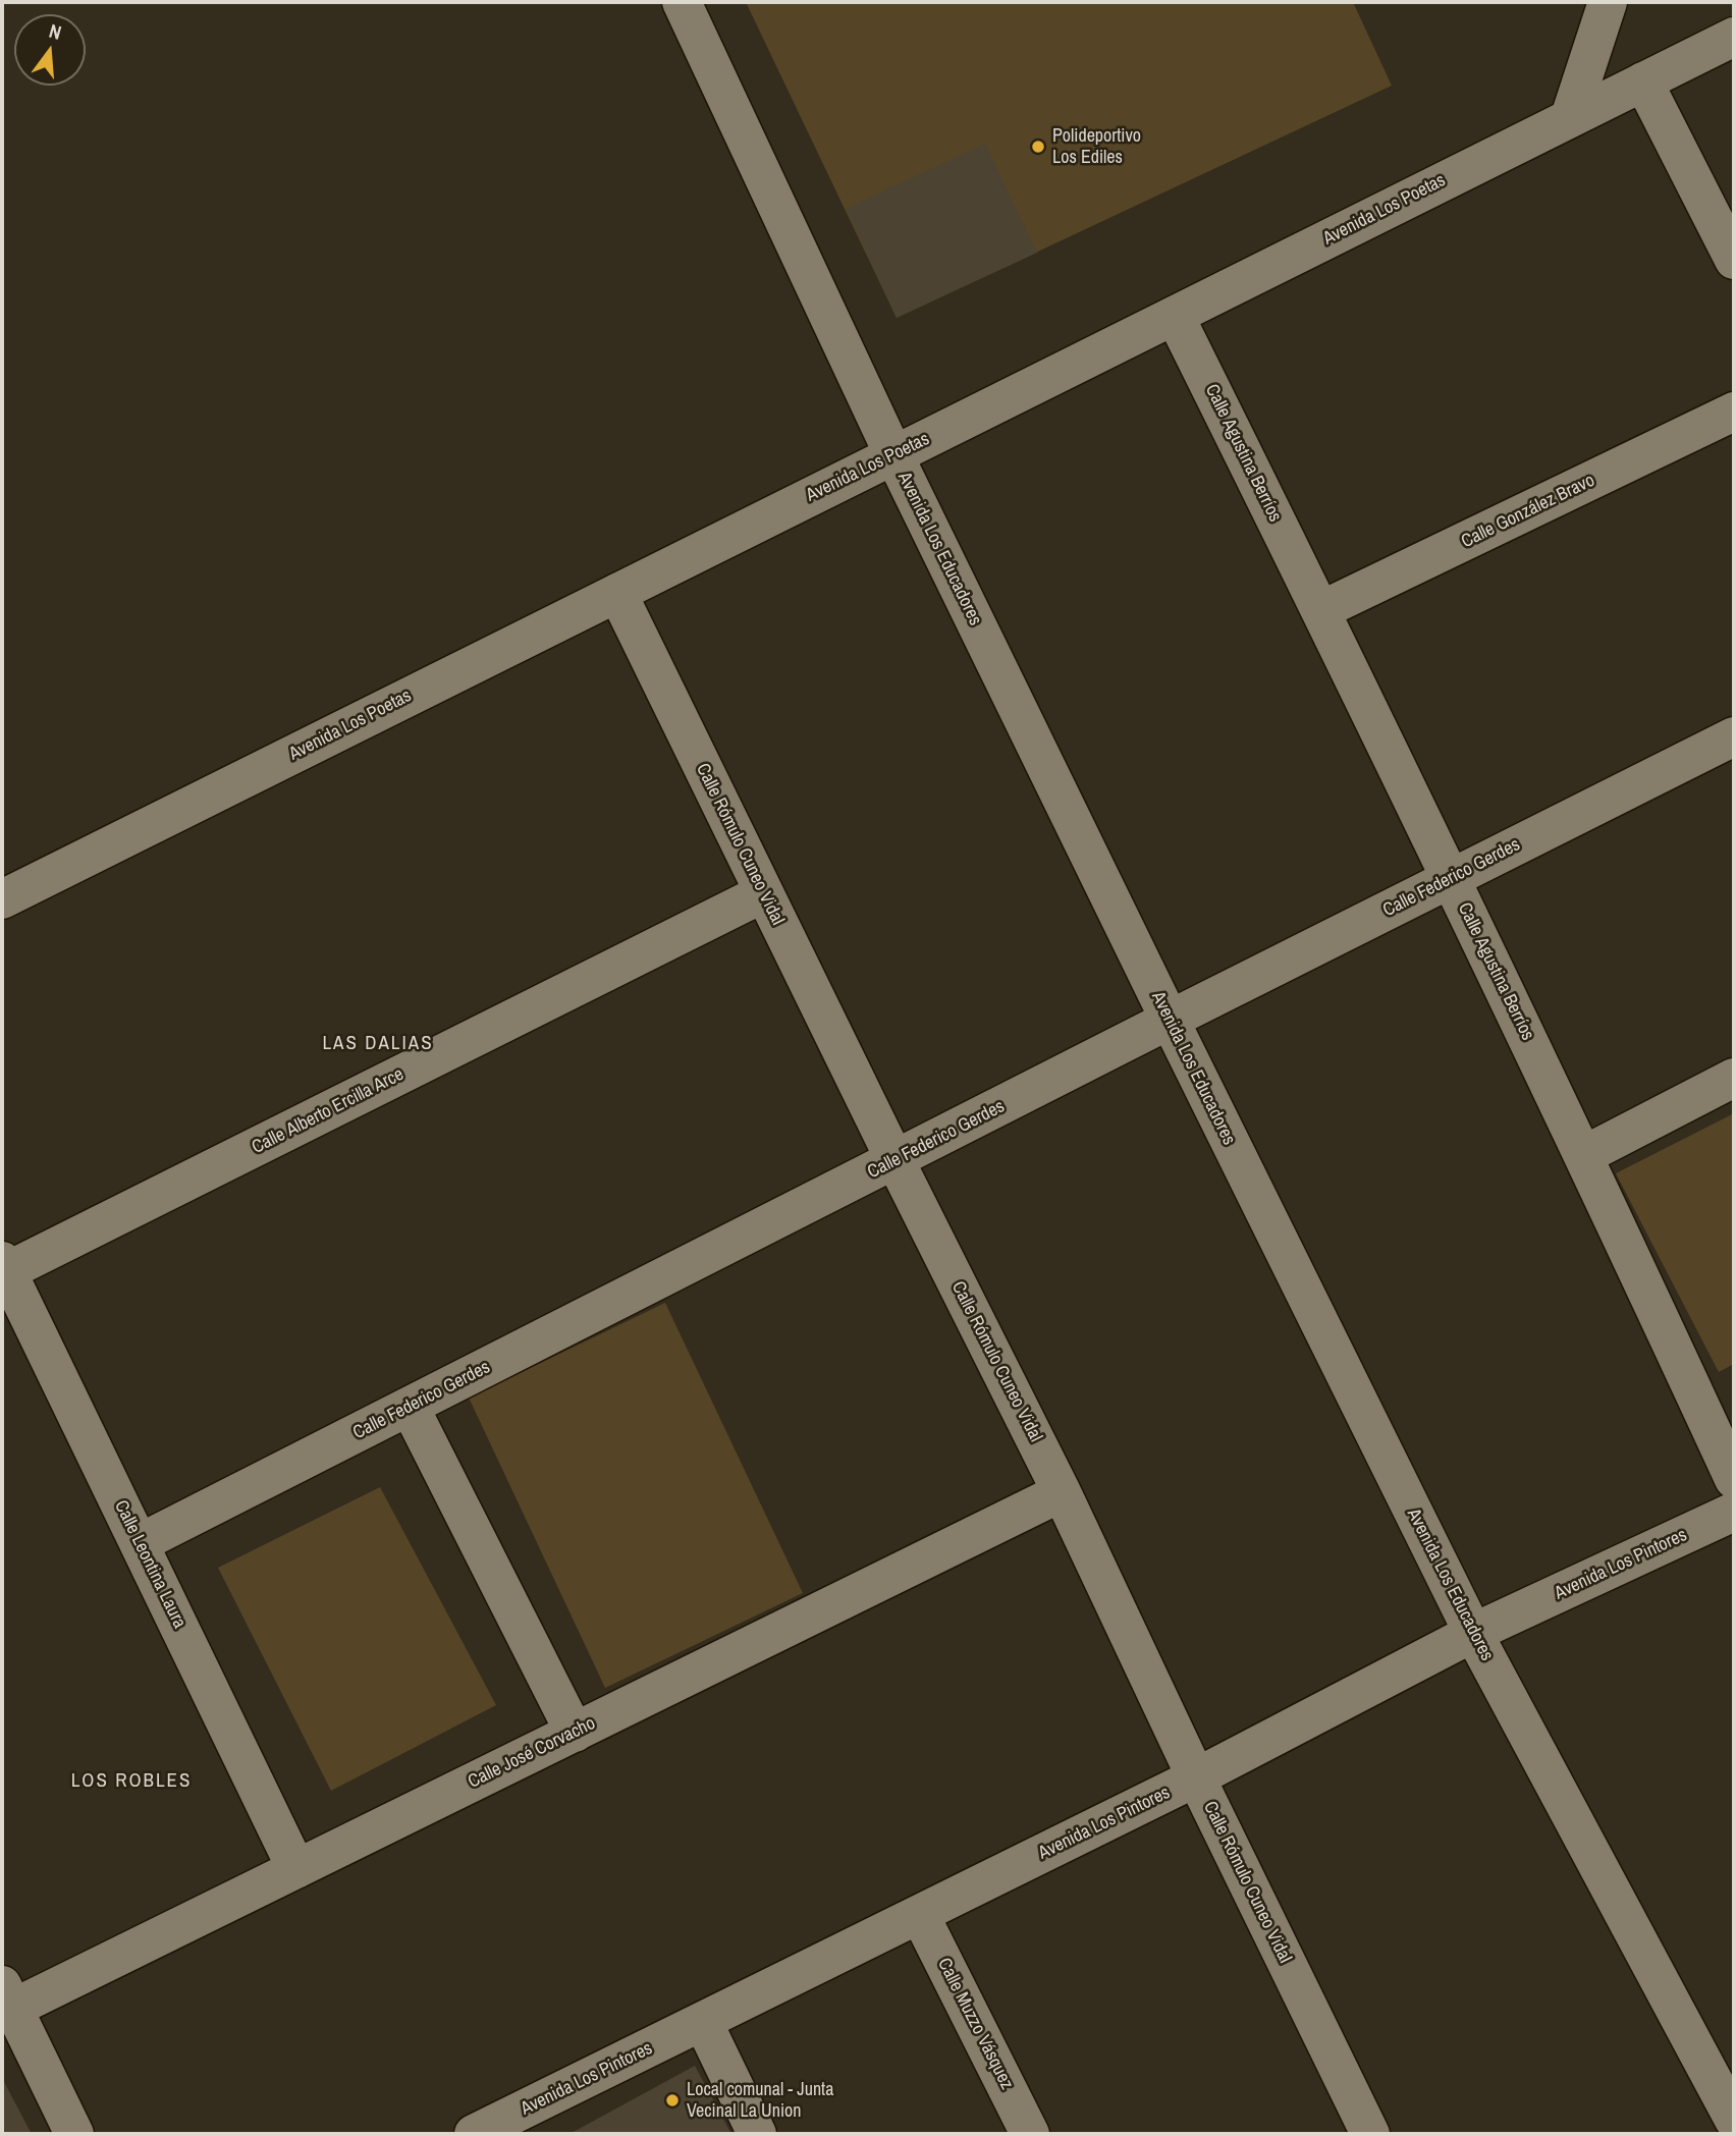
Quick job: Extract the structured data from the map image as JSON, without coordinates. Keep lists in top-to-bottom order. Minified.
{"streets":{"street":["Avenida Los Poetas","Calle Agustina Berríos","Calle González Bravo","Avenida Los Educadores","Calle Rómulo Cuneo Vidal","Calle Federico Gerdes","Calle Alberto Ercilla Arce","Calle Leontina Laura","Avenida Los Pintores","Calle José Corvacho","Calle Muzzo Vásquez"]},"crossings":[["Avenida Los Poetas","Calle Agustina Berríos"],["Avenida Los Poetas","Avenida Los Educadores"],["Avenida Los Poetas","Calle Rómulo Cuneo Vidal"],["Calle Agustina Berríos","Calle González Bravo"],["Calle Agustina Berríos","Calle Federico Gerdes"],["Avenida Los Educadores","Calle Federico Gerdes"],["Avenida Los Educadores","Avenida Los Pintores"],["Calle Rómulo Cuneo Vidal","Calle Federico Gerdes"],["Calle Rómulo Cuneo Vidal","Calle Alberto Ercilla Arce"],["Calle Rómulo Cuneo Vidal","Avenida Los Pintores"],["Calle Rómulo Cuneo Vidal","Calle José Corvacho"],["Calle Federico Gerdes","Calle Leontina Laura"],["Calle Alberto Ercilla Arce","Calle Leontina Laura"],["Calle Leontina Laura","Calle José Corvacho"],["Avenida Los Pintores","Calle Muzzo Vásquez"]],"districts":["LAS DALIAS","LOS ROBLES"],"places":["Polideportivo Los Ediles","Local comunal - Junta Vecinal La Union"],"north":"top"}
